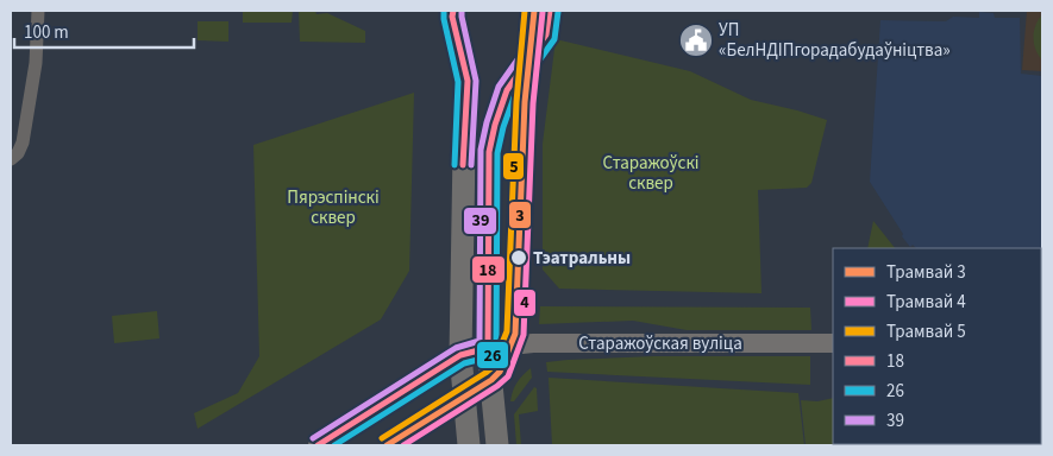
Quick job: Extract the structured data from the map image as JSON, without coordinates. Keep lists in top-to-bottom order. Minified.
{"streets":{"main road":["Старажоўская вуліца"]},"parks":["Старажоўскі сквер","Пярэспінскі сквер"],"places":{"public building":["УП «БелНДІПгорадабудаўніцтва»"],"other":["Тэатральны"]},"lines":["tram line 3","tram line 5","transit line 18","transit line 26","transit line 39","tram line 4"],"legend":["Трамвай 3","Трамвай 4","Трамвай 5","18","26","39"],"scale_bar":"100 m"}
